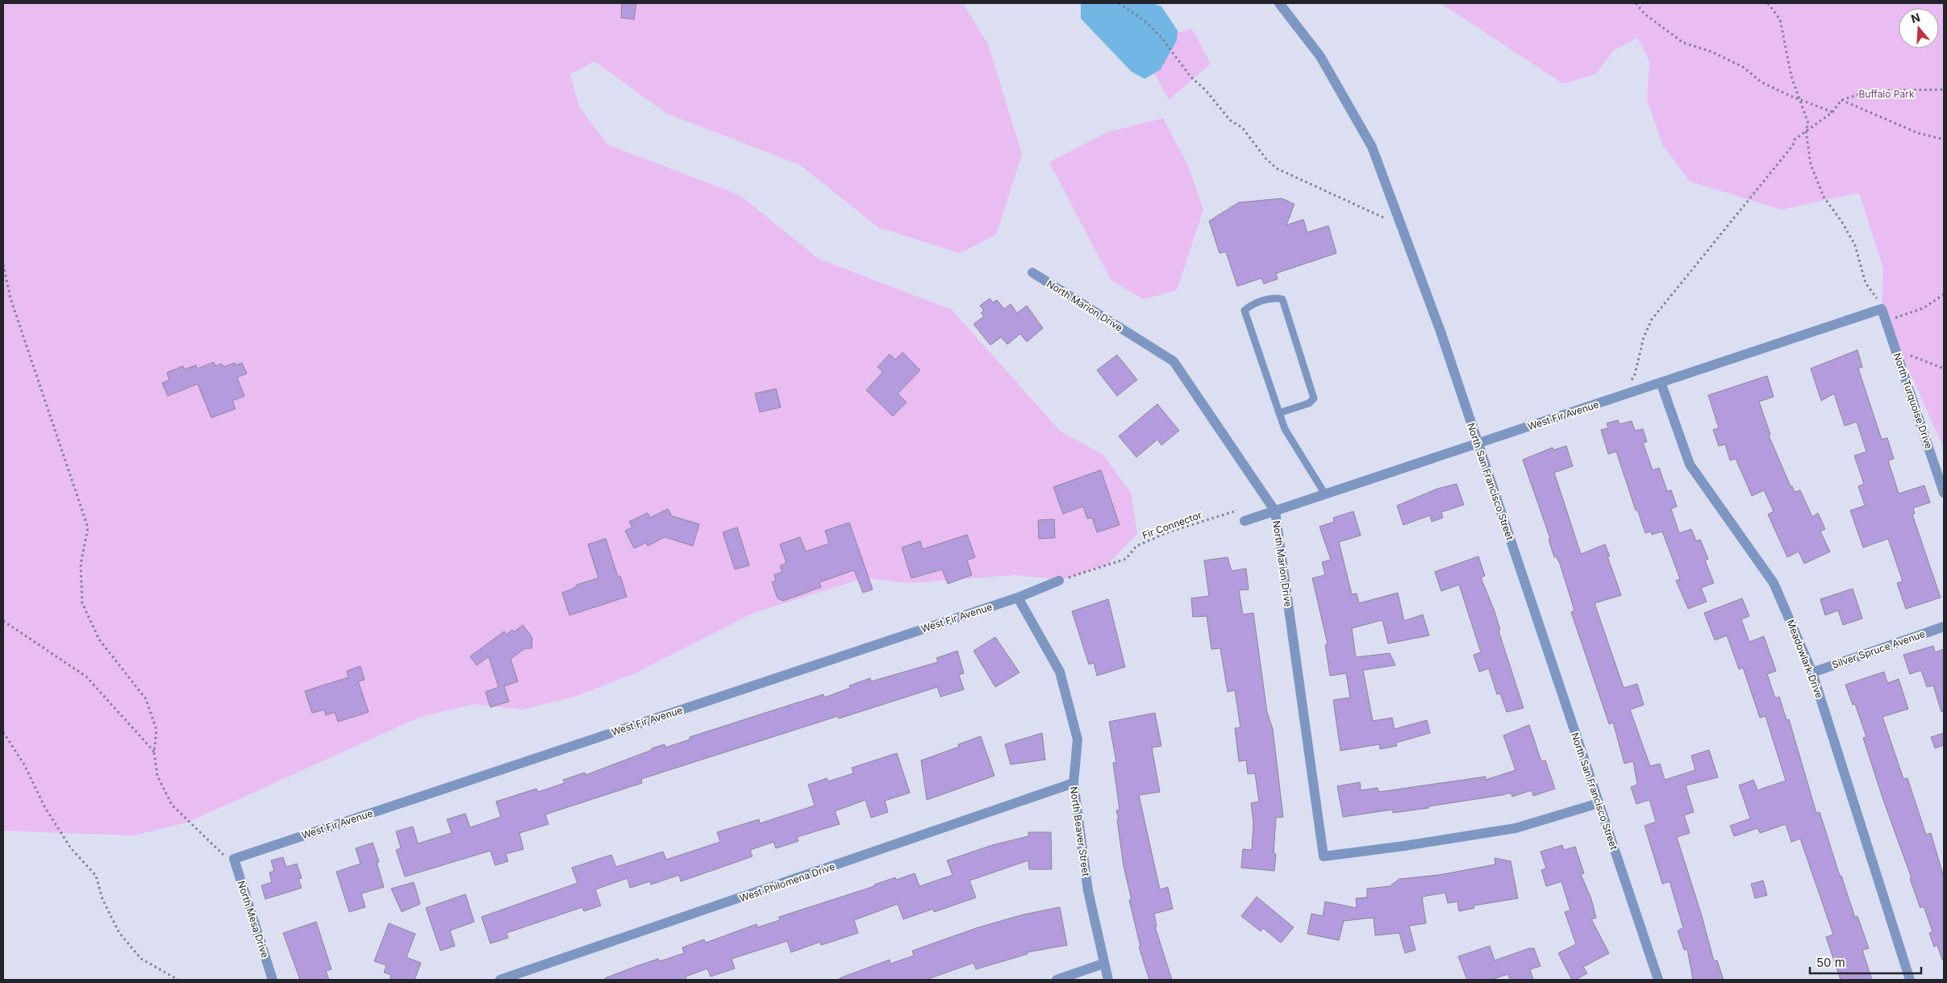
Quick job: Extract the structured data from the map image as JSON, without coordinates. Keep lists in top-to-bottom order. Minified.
{"streets":{"street":["North Marion Drive","North Turquoise Drive","West Fir Avenue","North San Francisco Street","Silver Spruce Avenue","Meadowlark Drive","North Beaver Street","West Philomena Drive","North Mesa Drive"],"path":["Fir Connector"]},"crossings":[["North Marion Drive","West Fir Avenue"],["North Marion Drive","North San Francisco Street"],["North Turquoise Drive","West Fir Avenue"],["West Fir Avenue","North San Francisco Street"],["West Fir Avenue","Fir Connector"],["West Fir Avenue","Meadowlark Drive"],["West Fir Avenue","North Beaver Street"],["West Fir Avenue","North Mesa Drive"],["Silver Spruce Avenue","Meadowlark Drive"],["North Beaver Street","West Philomena Drive"]],"parks":["Buffalo Park"],"scale_bar":"50 m","north":"top"}
